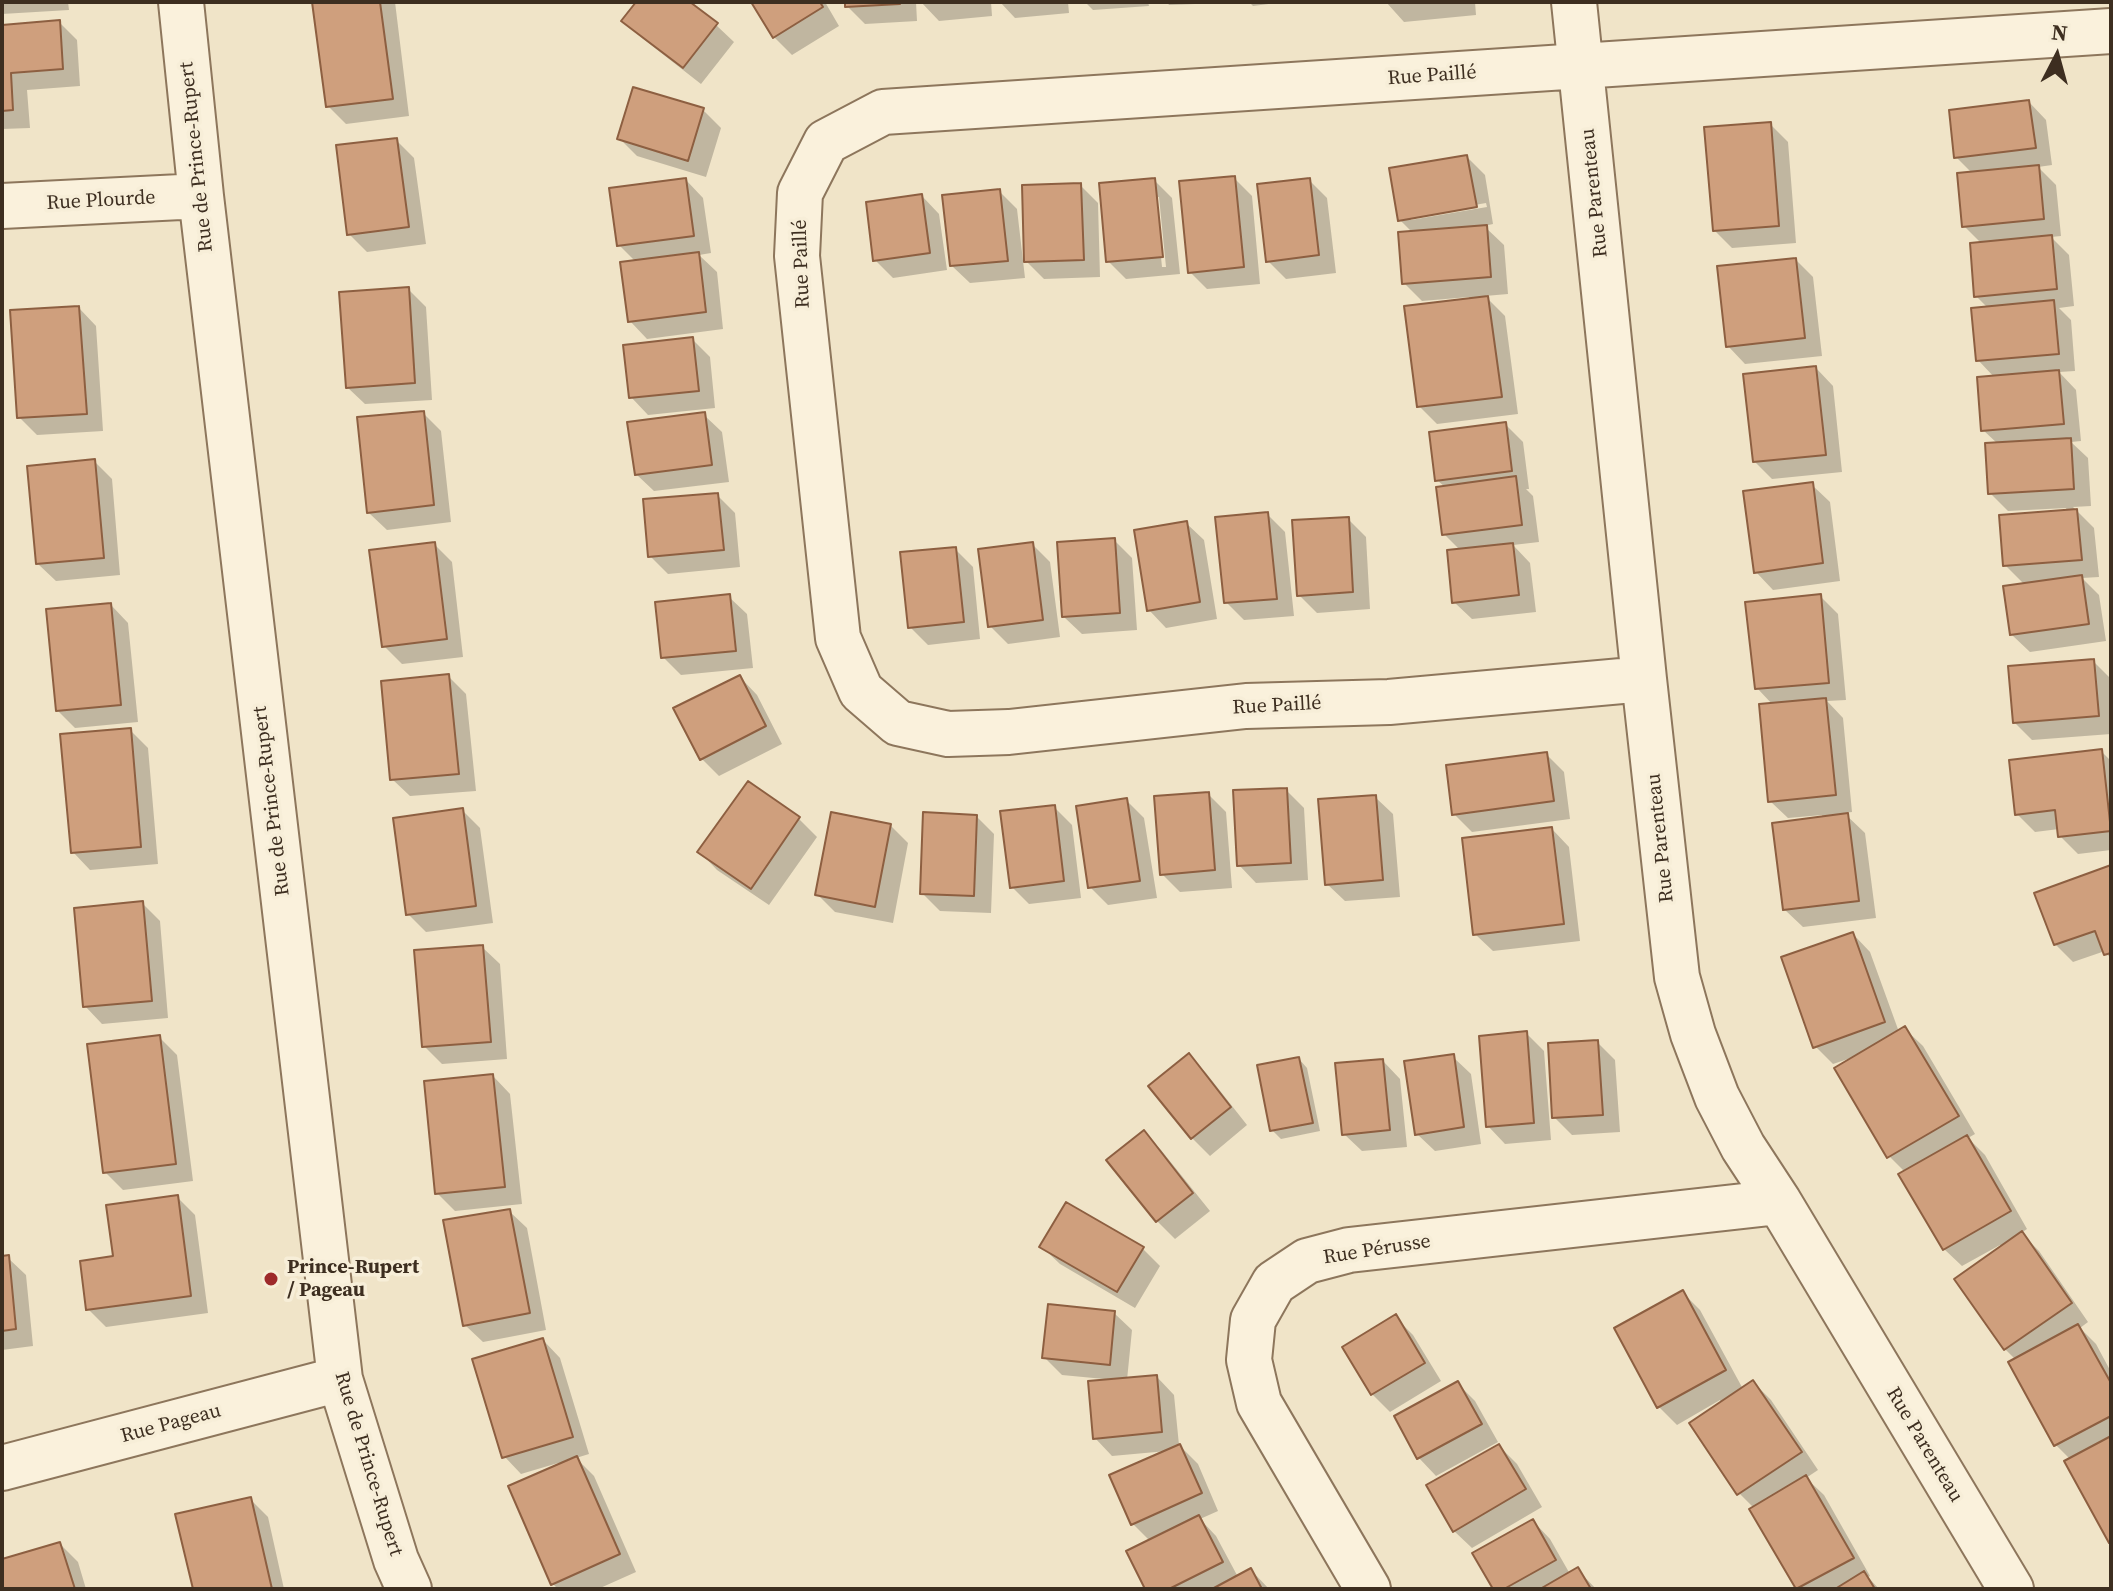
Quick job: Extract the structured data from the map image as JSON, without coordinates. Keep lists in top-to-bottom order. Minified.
{"streets":{"street":["Rue Paillé","Rue de Prince-Rupert","Rue Parenteau","Rue Plourde","Rue Pérusse","Rue Pageau"]},"crossings":[["Rue Paillé","Rue Parenteau"],["Rue de Prince-Rupert","Rue Plourde"],["Rue de Prince-Rupert","Rue Pageau"],["Rue Parenteau","Rue Pérusse"]],"places":["Prince-Rupert / Pageau"],"north":"top"}
